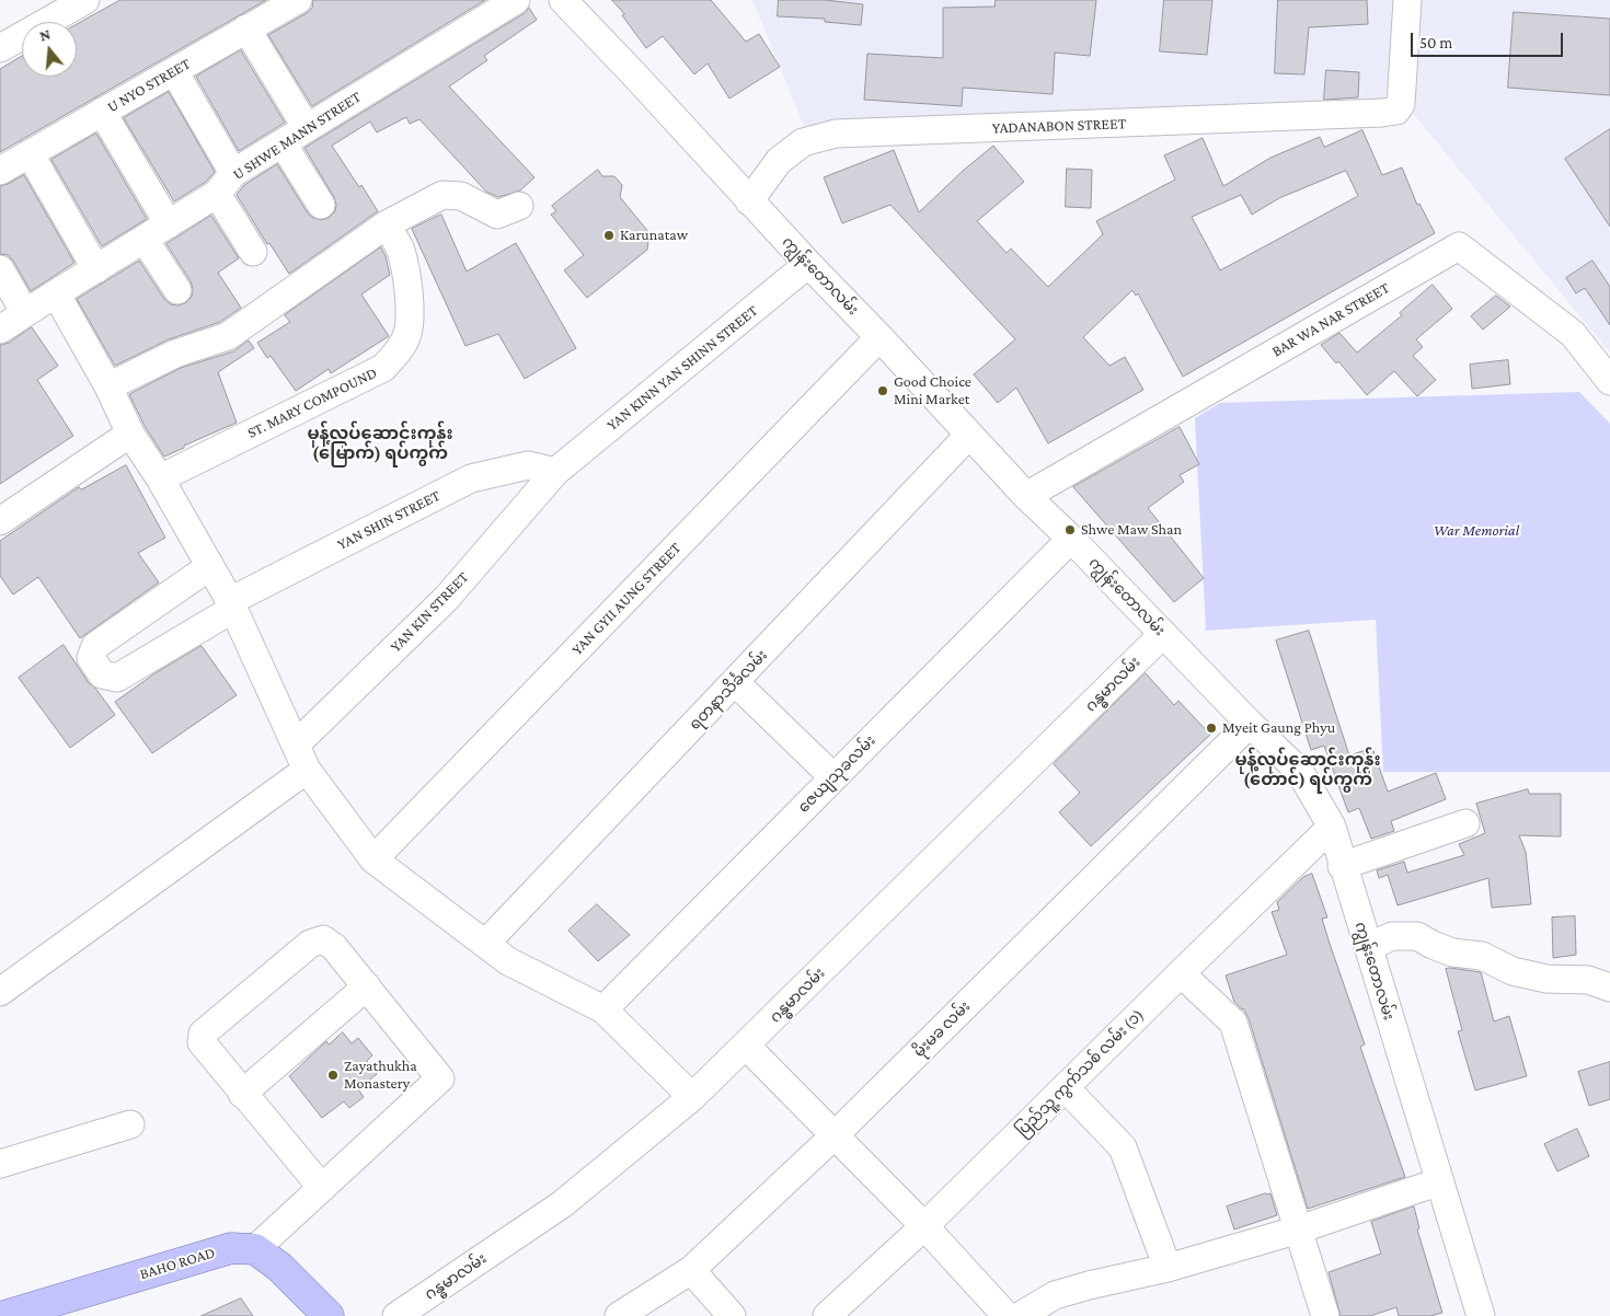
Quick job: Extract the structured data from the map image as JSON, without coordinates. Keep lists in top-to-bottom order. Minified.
{"streets":{"main road":["BAHO ROAD"],"street":["U NYO STREET","YADANABON STREET","U SHWE MANN STREET","ကျွန်းတောလမ်း","BAR WA NAR STREET","YAN KINN YAN SHINN STREET","ST. MARY COMPOUND","YAN SHIN STREET","YAN GYII AUNG STREET","YAN KIN STREET","ဂန္ဓမာလမ်း","ရတနာသိင်္ခလမ်း","ဇေယျသုခလမ်း","မိုးမခ လမ်း","ပြည်သူ့ ကွက်သစ် လမ်း (၁)"]},"crossings":[["YADANABON STREET","ကျွန်းတောလမ်း"],["ကျွန်းတောလမ်း","BAR WA NAR STREET"],["ကျွန်းတောလမ်း","YAN KINN YAN SHINN STREET"],["ကျွန်းတောလမ်း","YAN GYII AUNG STREET"],["ကျွန်းတောလမ်း","ဂန္ဓမာလမ်း"],["ကျွန်းတောလမ်း","ရတနာသိင်္ခလမ်း"],["ကျွန်းတောလမ်း","ဇေယျသုခလမ်း"],["ကျွန်းတောလမ်း","မိုးမခ လမ်း"],["ကျွန်းတောလမ်း","ပြည်သူ့ ကွက်သစ် လမ်း (၁)"],["YAN KINN YAN SHINN STREET","YAN SHIN STREET"],["YAN KINN YAN SHINN STREET","YAN KIN STREET"],["YAN SHIN STREET","YAN KIN STREET"]],"districts":["မုန့်လုပ်ဆောင်းကုန်း (မြောက်) ရပ်ကွက်","မုန့်လုပ်ဆောင်းကုန်း (တောင်) ရပ်ကွက်"],"parks":["War Memorial"],"places":["Karunataw","Good Choice Mini Market","Shwe Maw Shan","Myeit Gaung Phyu","Zayathukha Monastery"],"scale_bar":"50 m","north":"top"}
